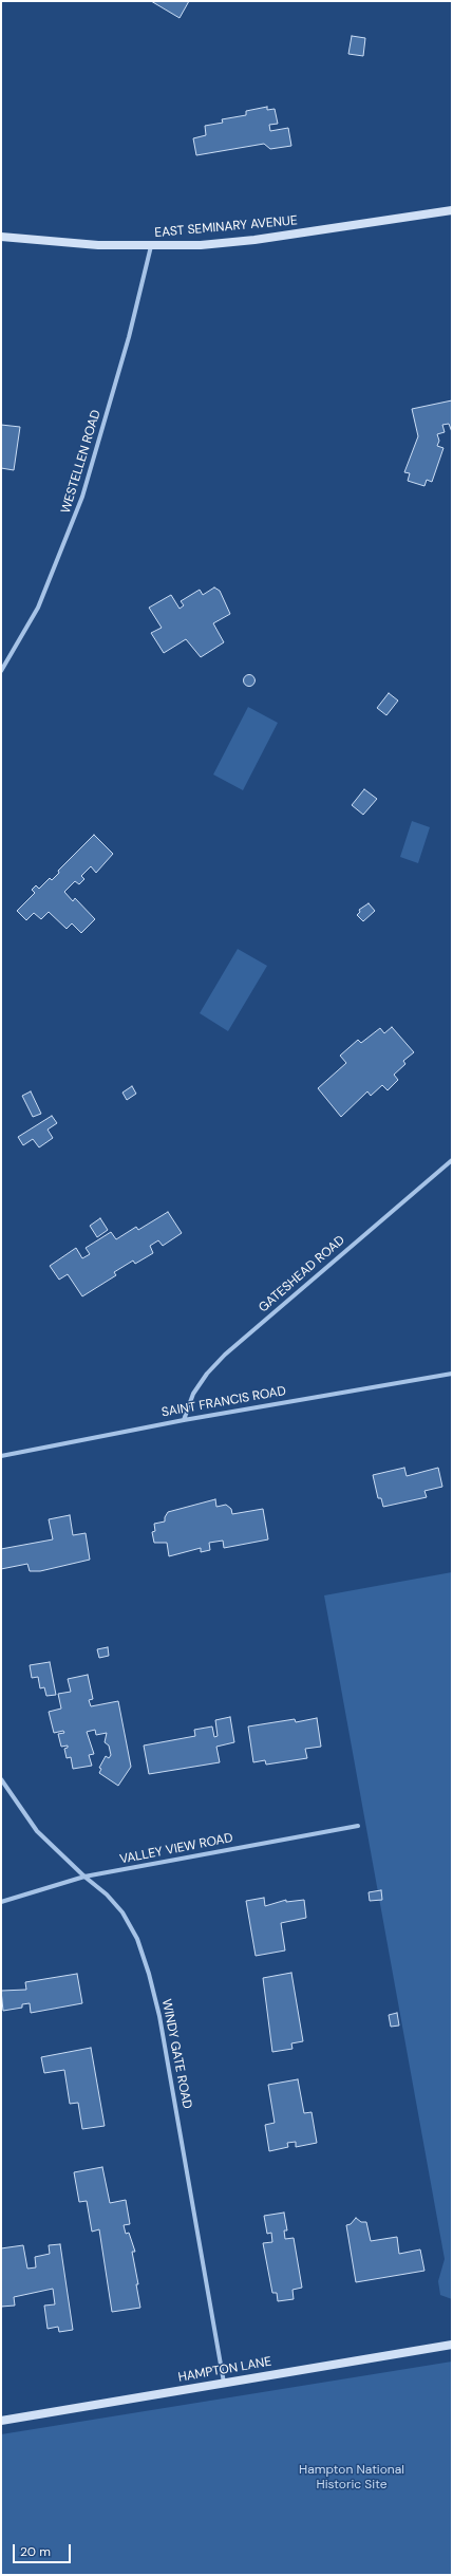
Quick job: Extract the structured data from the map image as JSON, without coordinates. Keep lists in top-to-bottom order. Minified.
{"streets":{"street":["EAST SEMINARY AVENUE","WESTELLEN ROAD","GATESHEAD ROAD","SAINT FRANCIS ROAD","VALLEY VIEW ROAD","WINDY GATE ROAD","HAMPTON LANE"]},"crossings":[["EAST SEMINARY AVENUE","WESTELLEN ROAD"],["GATESHEAD ROAD","SAINT FRANCIS ROAD"],["VALLEY VIEW ROAD","WINDY GATE ROAD"],["WINDY GATE ROAD","HAMPTON LANE"]],"parks":["Hampton National Historic Site"],"scale_bar":"20 m"}
